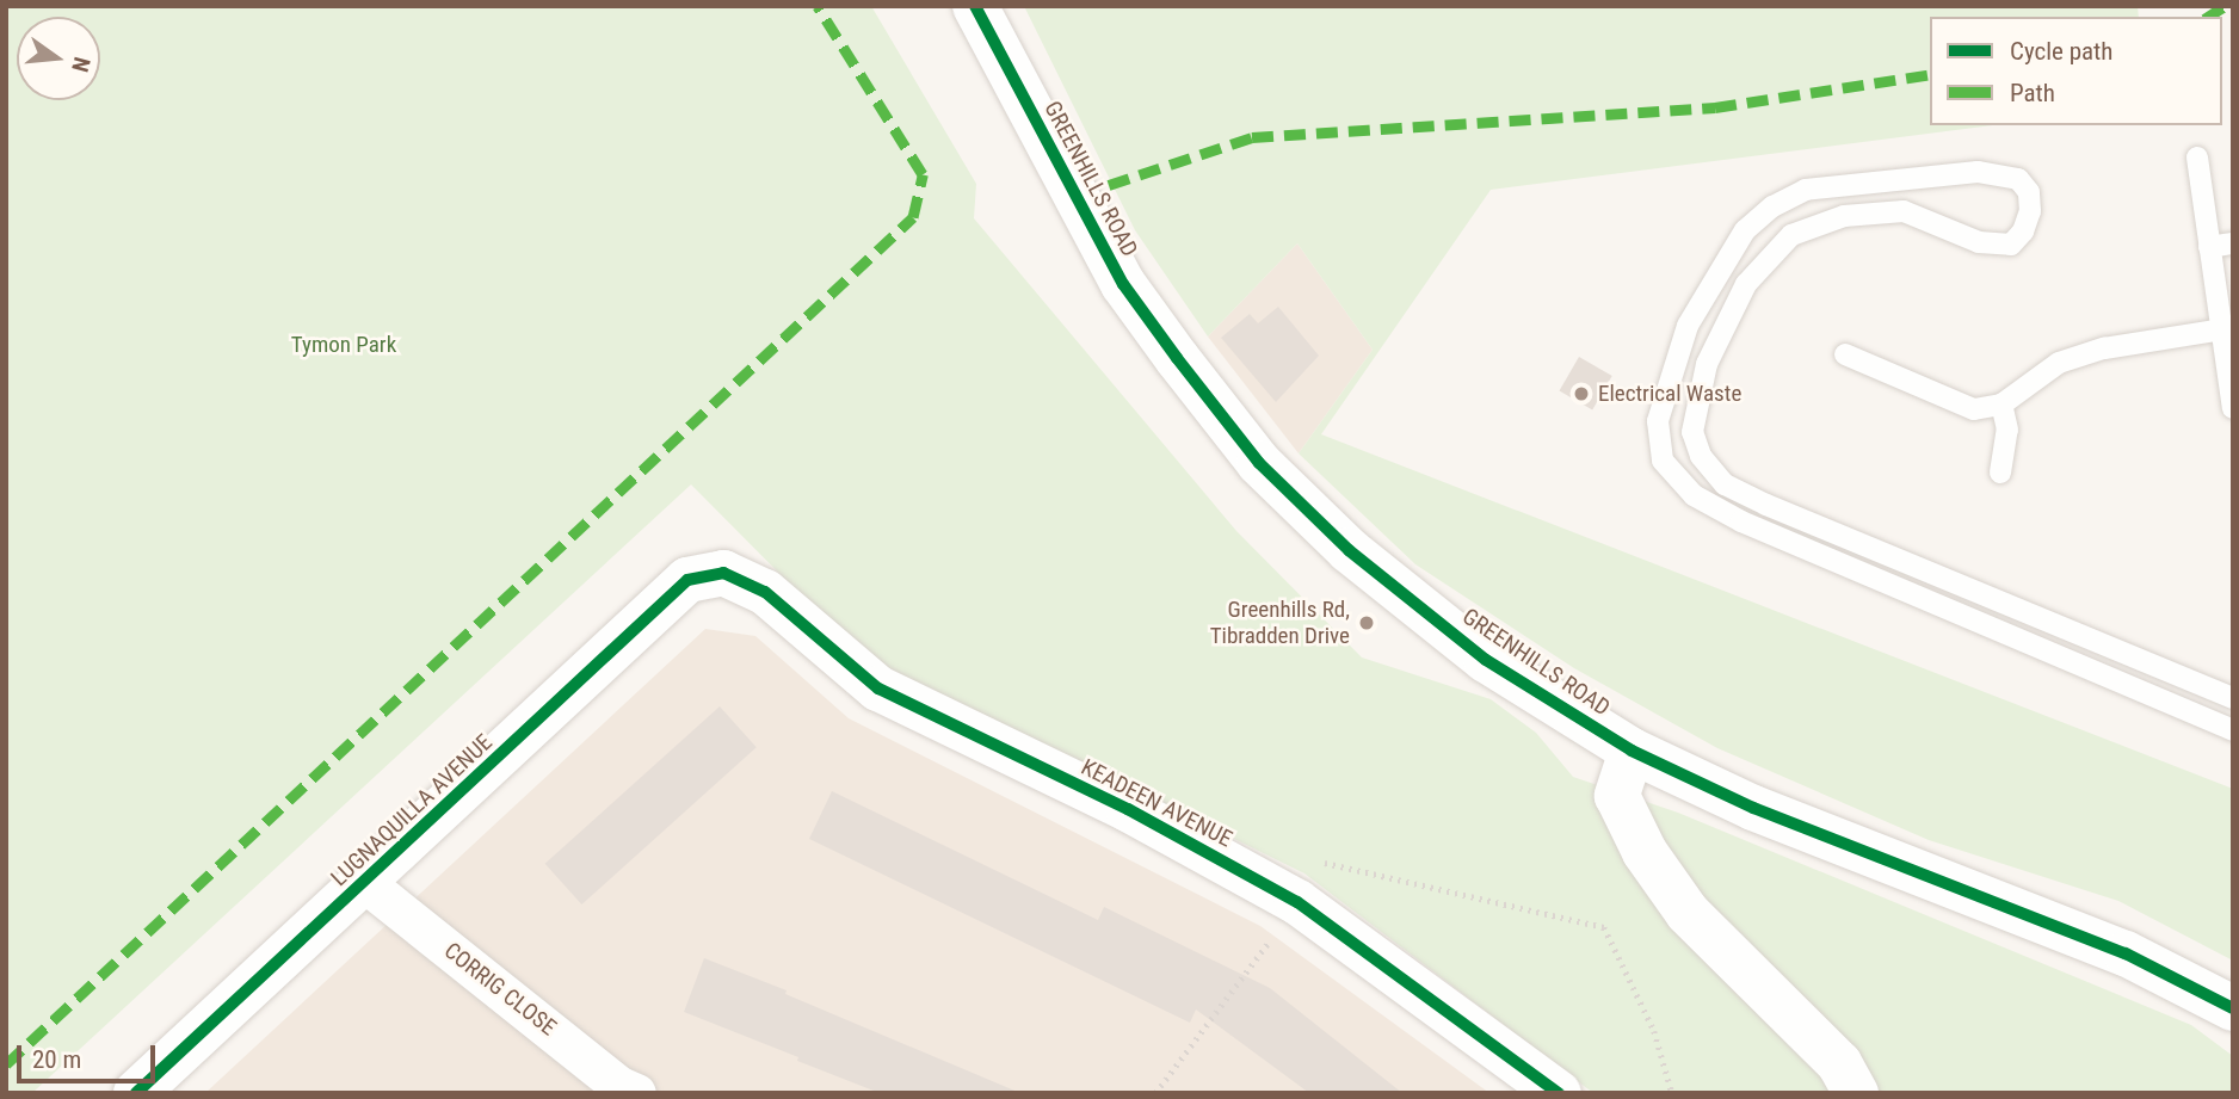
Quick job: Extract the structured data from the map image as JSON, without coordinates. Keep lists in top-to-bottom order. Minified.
{"streets":{"street":["GREENHILLS ROAD","KEADEEN AVENUE","LUGNAQUILLA AVENUE","CORRIG CLOSE"]},"crossings":[["KEADEEN AVENUE","LUGNAQUILLA AVENUE"],["LUGNAQUILLA AVENUE","CORRIG CLOSE"]],"parks":["Tymon Park"],"places":["Electrical Waste","Greenhills Rd, Tibradden Drive"],"legend":["Cycle path","Path"],"scale_bar":"20 m","north":"right"}
